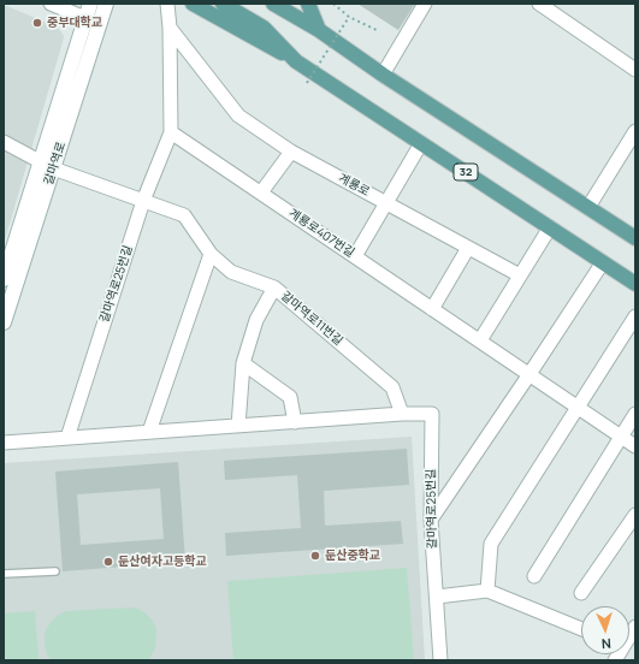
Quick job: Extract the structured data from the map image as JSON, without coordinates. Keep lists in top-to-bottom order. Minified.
{"streets":{"main road":["갈마역로","32"],"street":["계룡로","계룡로407번길","갈마역로25번길","갈마역로11번길"]},"crossings":[["갈마역로","갈마역로11번길"],["계룡로407번길","갈마역로25번길"],["갈마역로25번길","갈마역로11번길"]],"places":["중부대학교","둔산중학교","둔산여자고등학교"],"north":"bottom"}
